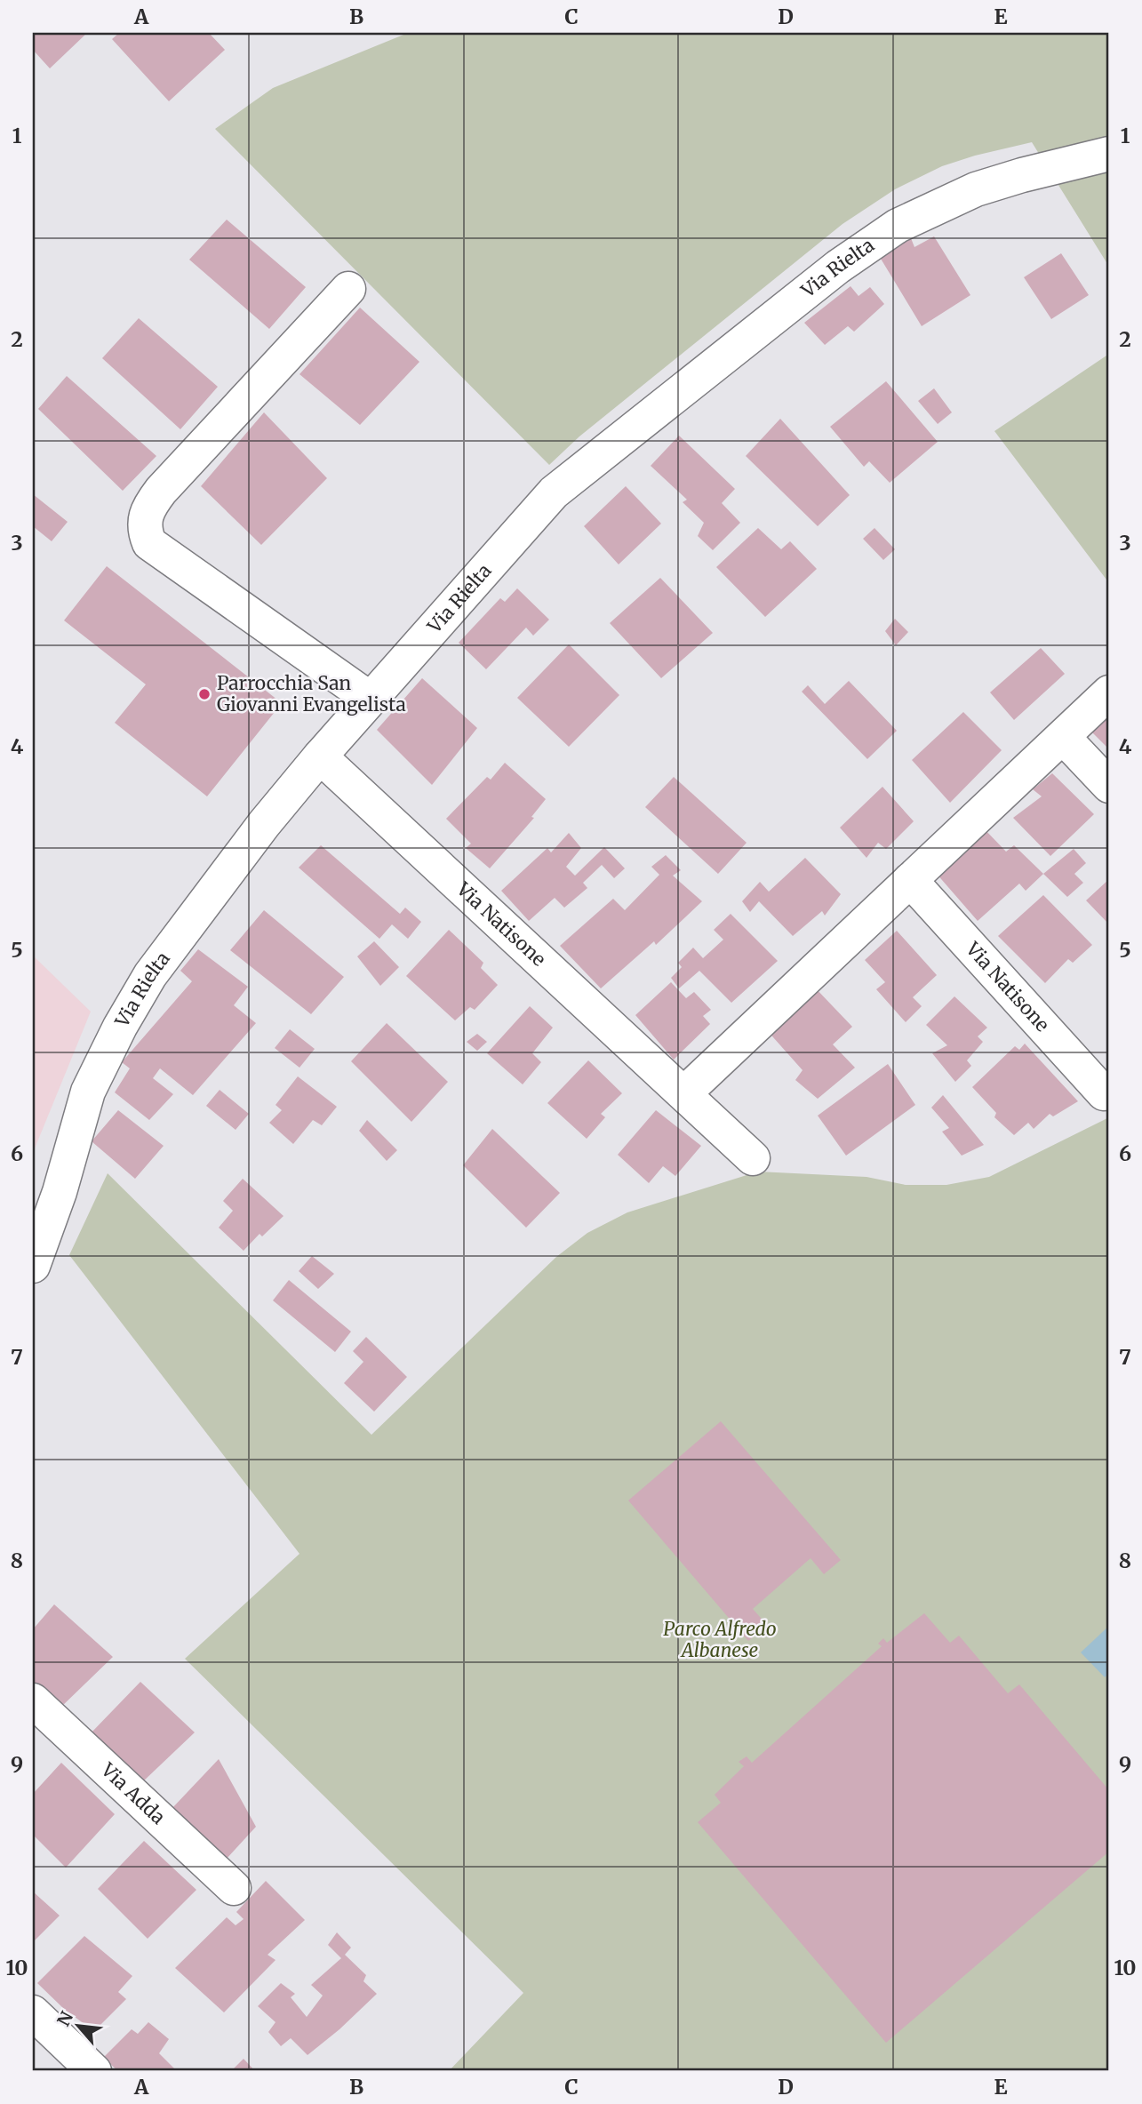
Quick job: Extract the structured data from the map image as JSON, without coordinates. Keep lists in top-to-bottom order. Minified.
{"streets":{"street":["Via Rielta","Via Natisone","Via Adda"]},"crossings":[["Via Rielta","Via Natisone"]],"parks":["Parco Alfredo Albanese"],"places":["Parrocchia San Giovanni Evangelista"],"north":"top left","grid":{"columns":["A","B","C","D","E"],"rows":["1","2","3","4","5","6","7","8","9","10"]}}
